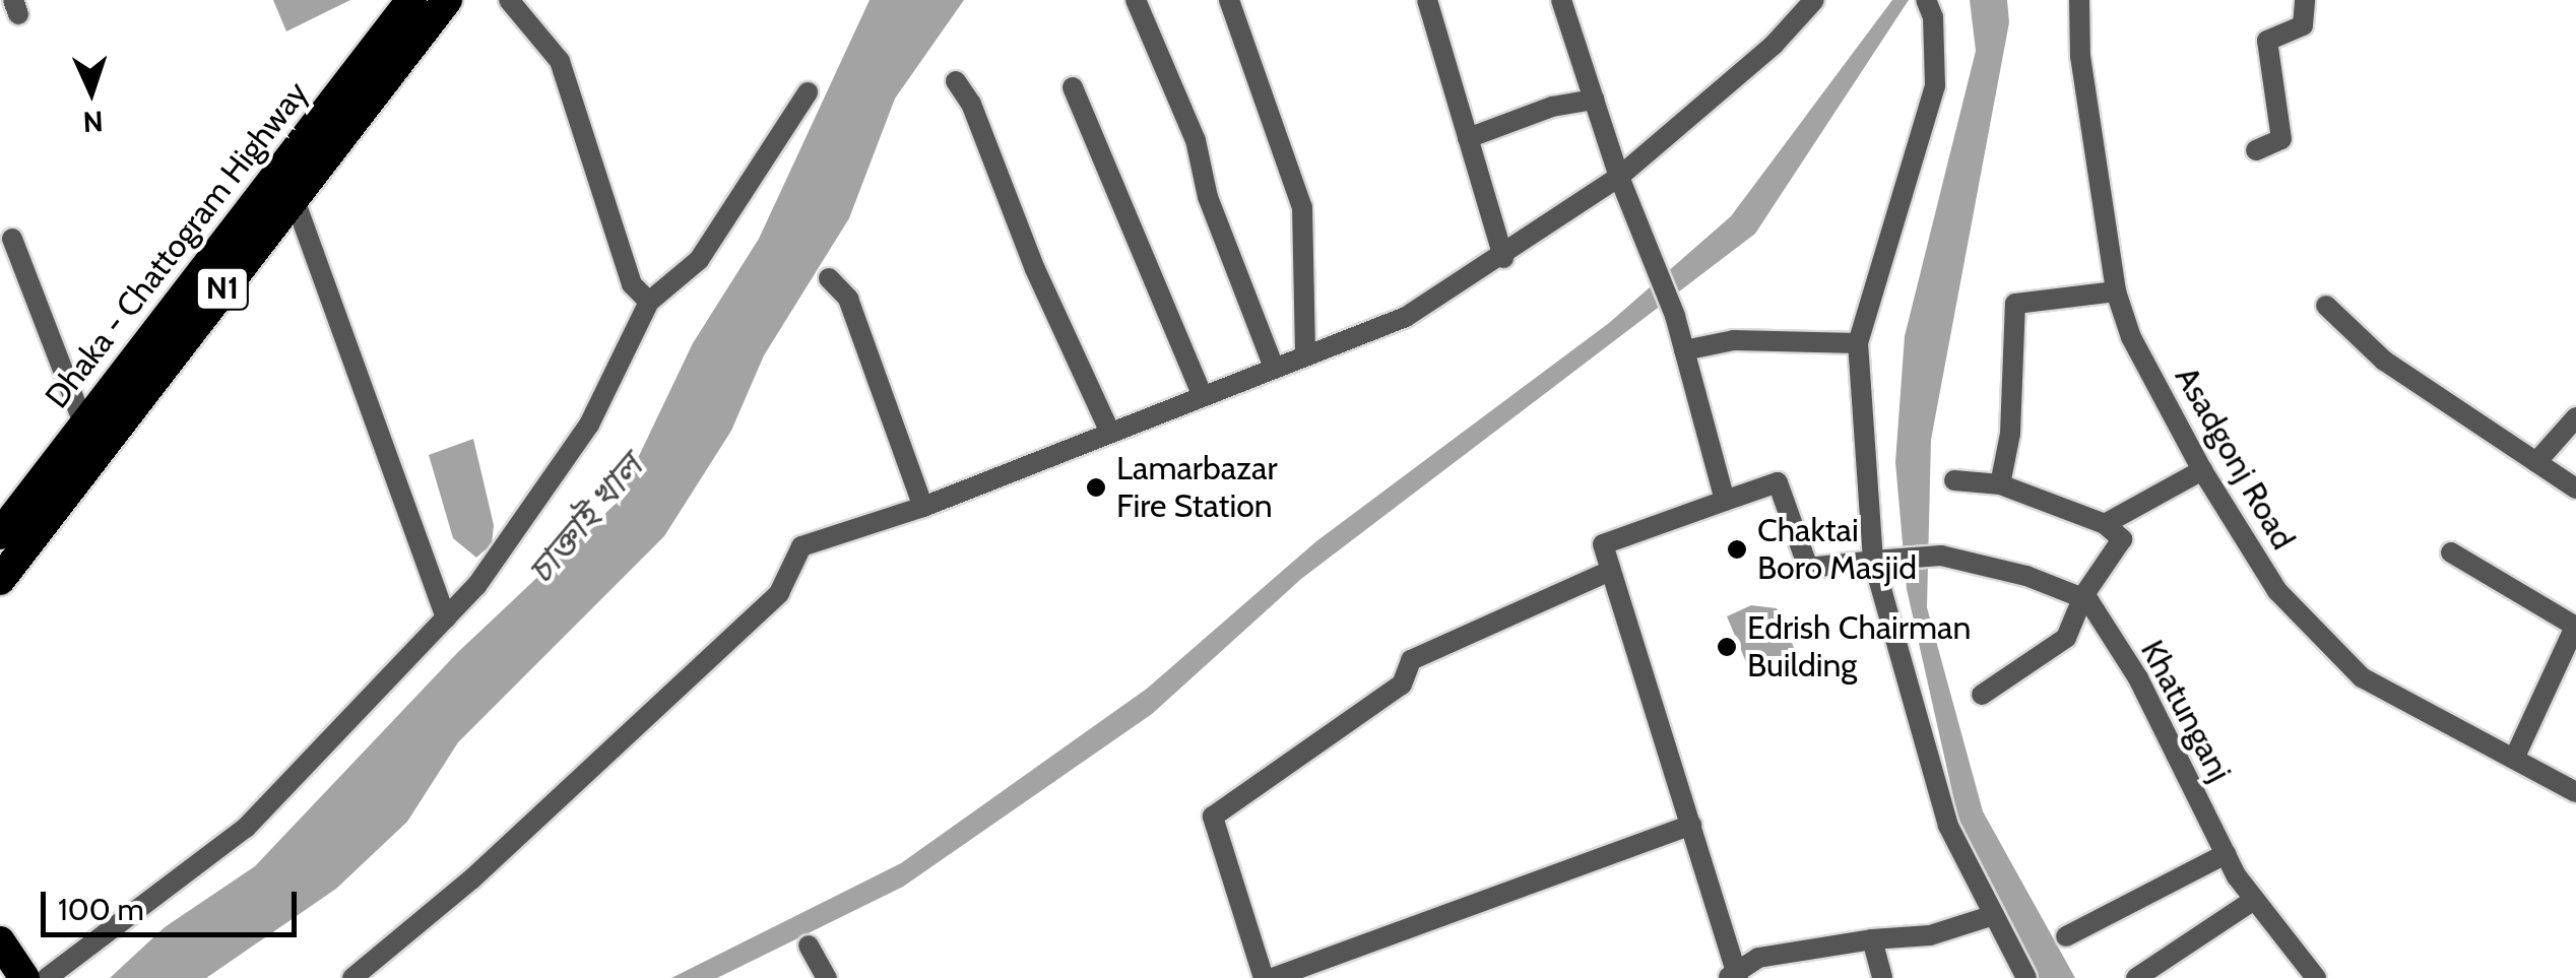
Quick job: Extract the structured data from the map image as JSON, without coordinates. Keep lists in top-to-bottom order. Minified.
{"streets":{"highway":["Dhaka - Chattogram Highway","N1"],"street":["Asadgonj Road","Khatunganj"]},"water":["চাক্তাই খাল"],"places":["Lamarbazar Fire Station","Chaktai Boro Masjid","Edrish Chairman Building"],"scale_bar":"100 m","north":"bottom"}
